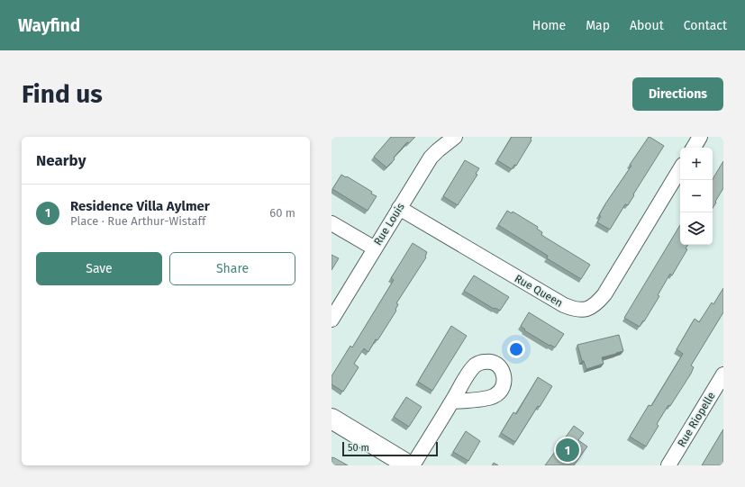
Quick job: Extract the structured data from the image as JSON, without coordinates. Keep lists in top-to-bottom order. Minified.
{"streets":{"street":["Rue Louis","Rue Queen","Rue Riopelle"]},"crossings":[["Rue Louis","Rue Queen"]],"scale_bar":"50 m","page":{"header":"Wayfind","nav":["Home","Map","About","Contact"],"buttons":["Directions",["Save","Share"]],"title":"Find us","heading":"Nearby","map_buttons":["+","−"],"list":[{"mark":"1","name":"Residence Villa Aylmer","note":"Place · Rue Arthur-Wistaff","value":"60 m"}],"pins":"1","scale":"50 m"}}
